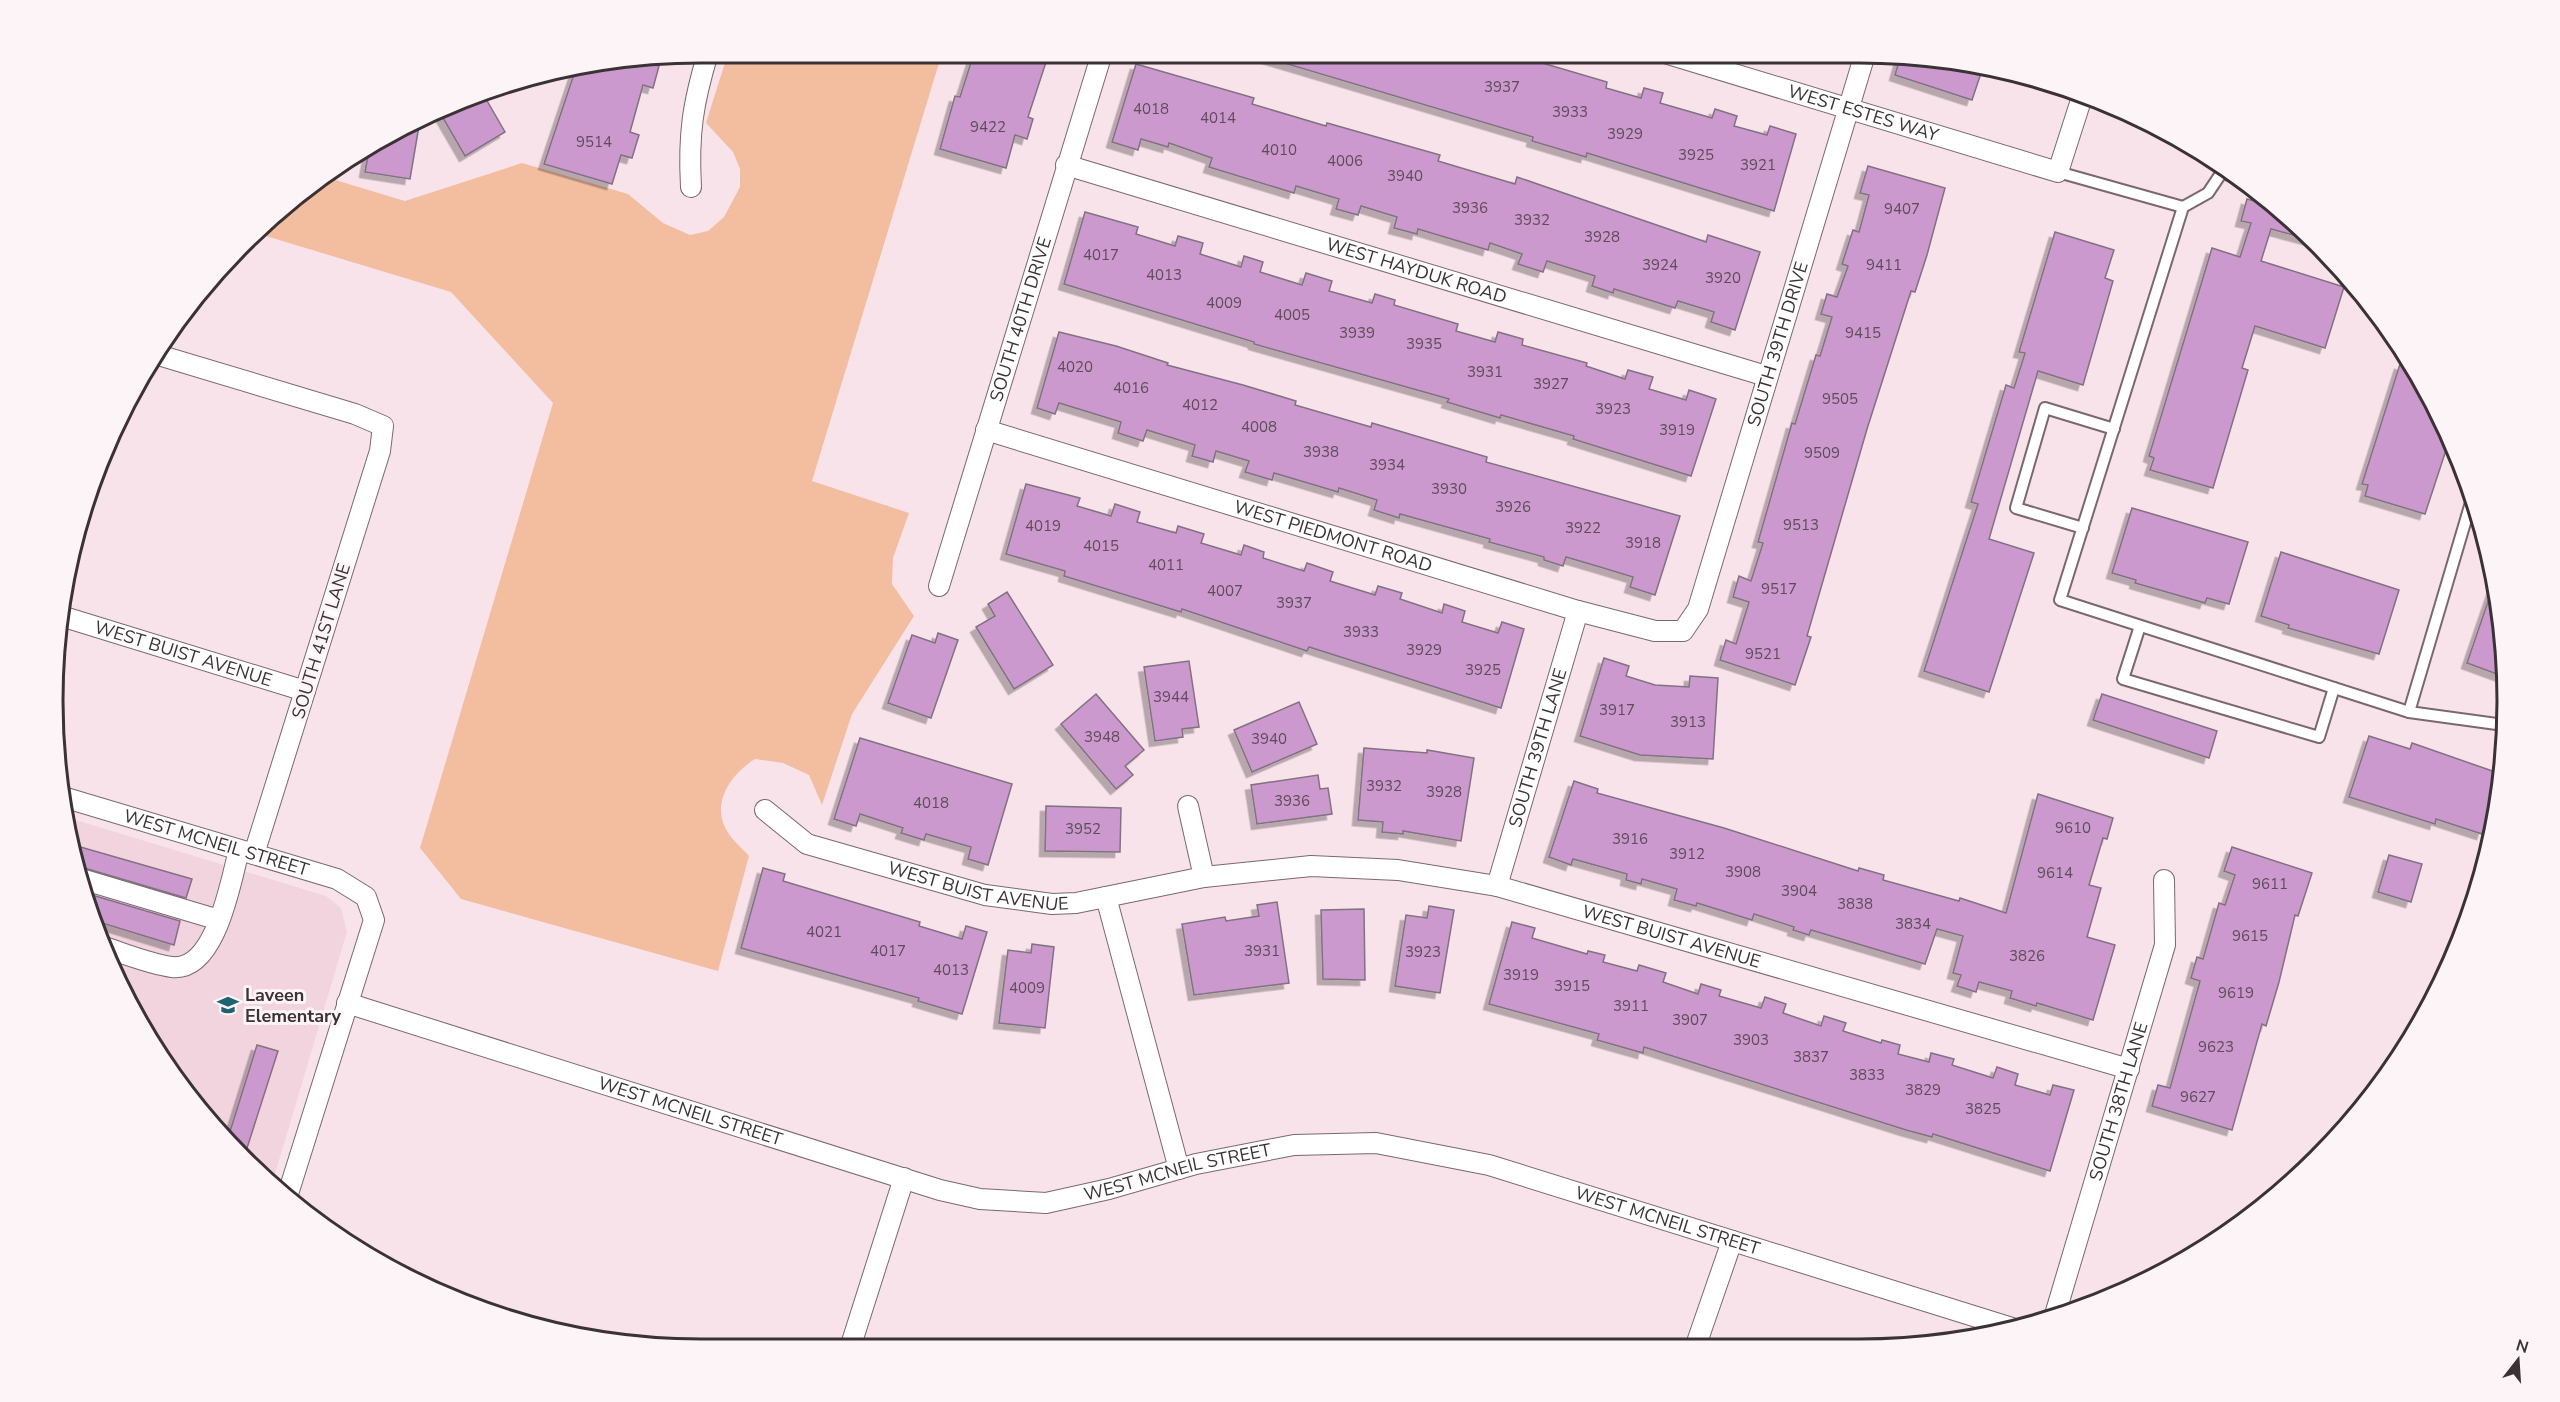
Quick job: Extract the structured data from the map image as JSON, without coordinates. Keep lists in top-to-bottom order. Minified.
{"streets":{"street":["WEST ESTES WAY","WEST HAYDUK ROAD","SOUTH 40TH DRIVE","SOUTH 39TH DRIVE","WEST PIEDMONT ROAD","SOUTH 41ST LANE","WEST BUIST AVENUE","SOUTH 39TH LANE","WEST MCNEIL STREET","SOUTH 38TH LANE"]},"crossings":[["WEST ESTES WAY","SOUTH 39TH DRIVE"],["WEST HAYDUK ROAD","SOUTH 40TH DRIVE"],["WEST HAYDUK ROAD","SOUTH 39TH DRIVE"],["SOUTH 40TH DRIVE","WEST PIEDMONT ROAD"],["SOUTH 39TH DRIVE","WEST PIEDMONT ROAD"],["WEST PIEDMONT ROAD","SOUTH 39TH LANE"],["SOUTH 41ST LANE","WEST BUIST AVENUE"],["SOUTH 41ST LANE","WEST MCNEIL STREET"],["WEST BUIST AVENUE","SOUTH 39TH LANE"],["WEST BUIST AVENUE","SOUTH 38TH LANE"]],"places":{"school or university":["Laveen Elementary"]},"house_numbers":["3937","4018","3933","4014","9422","3929","9514","4010","3925","4006","3921","3940","3936","9407","3932","3928","4017","3924","9411","4013","3920","4009","4005","3939","9415","3935","4020","3931","3927","4016","9505","4012","3923","4008","3919","3938","9509","3934","3930","3926","9513","4019","3922","3918","4015","4011","9517","4007","3937","3933","3929","9521","3925","3944","3917","3913","3948","3940","3932","3928","3936","4018","9610","3952","3916","3912","3908","9614","9611","3904","3838","3834","4021","9615","4017","3931","3923","3826","4013","3919","3915","4009","9619","3911","3907","3903","9623","3837","3833","3829","9627","3825"],"north":"top"}
